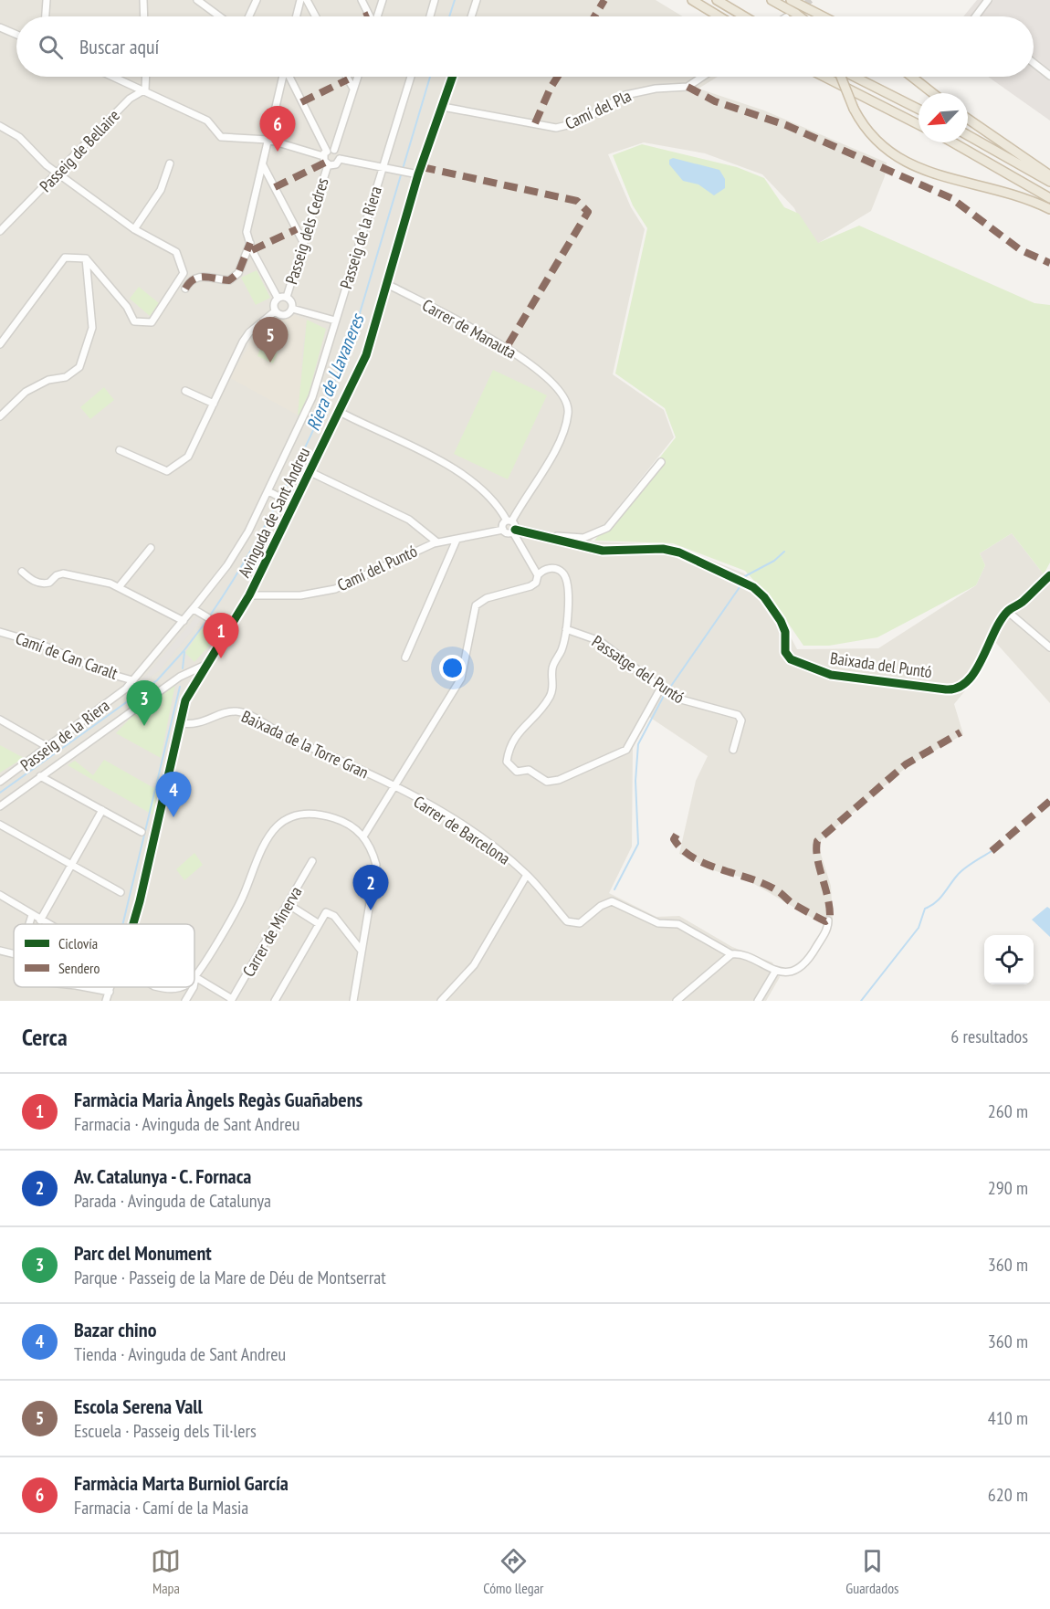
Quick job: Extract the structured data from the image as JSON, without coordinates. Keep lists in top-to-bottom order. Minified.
{"streets":{"street":["Camí del Pla","Passeig de Bellaire","Passeig dels Cedres","Passeig de la Riera","Carrer de Manauta","Avinguda de Sant Andreu","Camí del Puntó","Camí de Can Caralt","Baixada del Puntó","Passatge del Puntó","Baixada de la Torre Gran","Carrer de Barcelona","Carrer de Minerva"]},"crossings":[["Camí del Pla","Avinguda de Sant Andreu"],["Passeig de la Riera","Camí de Can Caralt"],["Carrer de Manauta","Avinguda de Sant Andreu"],["Carrer de Manauta","Camí del Puntó"],["Carrer de Manauta","Baixada del Puntó"],["Avinguda de Sant Andreu","Camí del Puntó"],["Avinguda de Sant Andreu","Baixada de la Torre Gran"],["Camí del Puntó","Baixada del Puntó"],["Baixada de la Torre Gran","Carrer de Barcelona"]],"water":["Riera de Llavaneres"],"legend":["Ciclovía","Sendero"],"north":"bottom left","page":{"search":"Buscar aquí","pins":["6","5","1","3","4","2"],"heading":["Cerca","6 resultados"],"list":[{"mark":"1","name":"Farmàcia Maria Àngels Regàs Guañabens","note":"Farmacia · Avinguda de Sant Andreu","value":"260 m"},{"mark":"2","name":"Av. Catalunya - C. Fornaca","note":"Parada · Avinguda de Catalunya","value":"290 m"},{"mark":"3","name":"Parc del Monument","note":"Parque · Passeig de la Mare de Déu de Montserrat","value":"360 m"},{"mark":"4","name":"Bazar chino","note":"Tienda · Avinguda de Sant Andreu","value":"360 m"},{"mark":"5","name":"Escola Serena Vall","note":"Escuela · Passeig dels Til·lers","value":"410 m"},{"mark":"6","name":"Farmàcia Marta Burniol García","note":"Farmacia · Camí de la Masia","value":"620 m"}],"nav":["Mapa","Cómo llegar","Guardados"]}}
